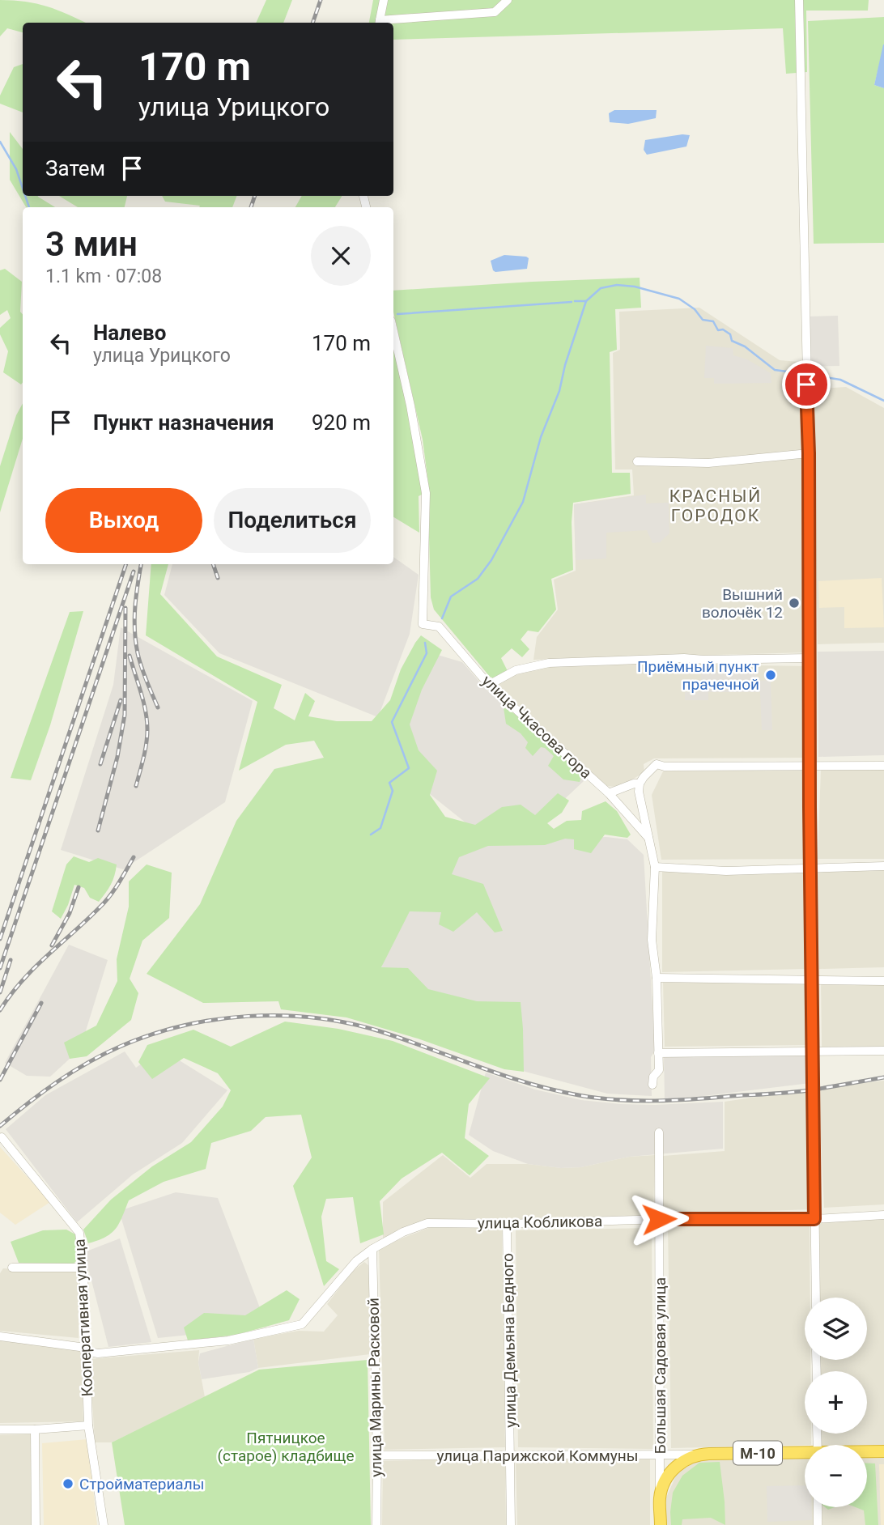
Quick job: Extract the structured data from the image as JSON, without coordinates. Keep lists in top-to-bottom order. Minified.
{"streets":{"highway":["Большая Садовая улица","М-10","улица Парижской Коммуны"],"street":["улица Чкасова гора","улица Кобликова","Кооперативная улица","улица Демьяна Бедного","улица Марины Расковой"]},"crossings":[["улица Кобликова","Кооперативная улица"],["улица Кобликова","улица Демьяна Бедного"],["улица Кобликова","Большая Садовая улица"],["улица Кобликова","улица Марины Расковой"],["улица Демьяна Бедного","улица Парижской Коммуны"],["Большая Садовая улица","улица Парижской Коммуны"],["улица Марины Расковой","улица Парижской Коммуны"]],"districts":["КРАСНЫЙ ГОРОДОК"],"parks":["Пятницкое (старое) кладбище"],"places":["Вышний волочёк 12","Приёмный пункт прачечной","Стройматериалы"],"page":{"turn":["170 m","улица Урицкого"],"then":"Затем","heading":["3 мин","1.1 km · 07:08"],"list":[{"name":"Налево","note":"улица Урицкого","value":"170 m"},{"name":"Пункт назначения","value":"920 m"}],"buttons":["Выход","Поделиться"],"map_buttons":["+","−"]}}
